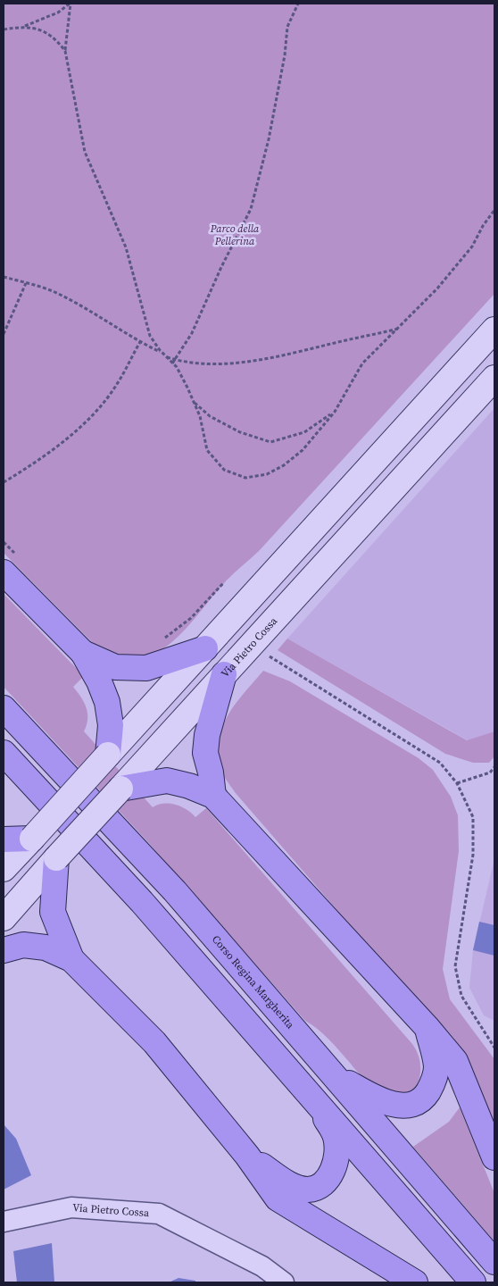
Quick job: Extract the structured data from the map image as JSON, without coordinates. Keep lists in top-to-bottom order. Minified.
{"streets":{"main road":["Via Pietro Cossa","Corso Regina Margherita"]},"parks":["Parco della Pellerina"]}
